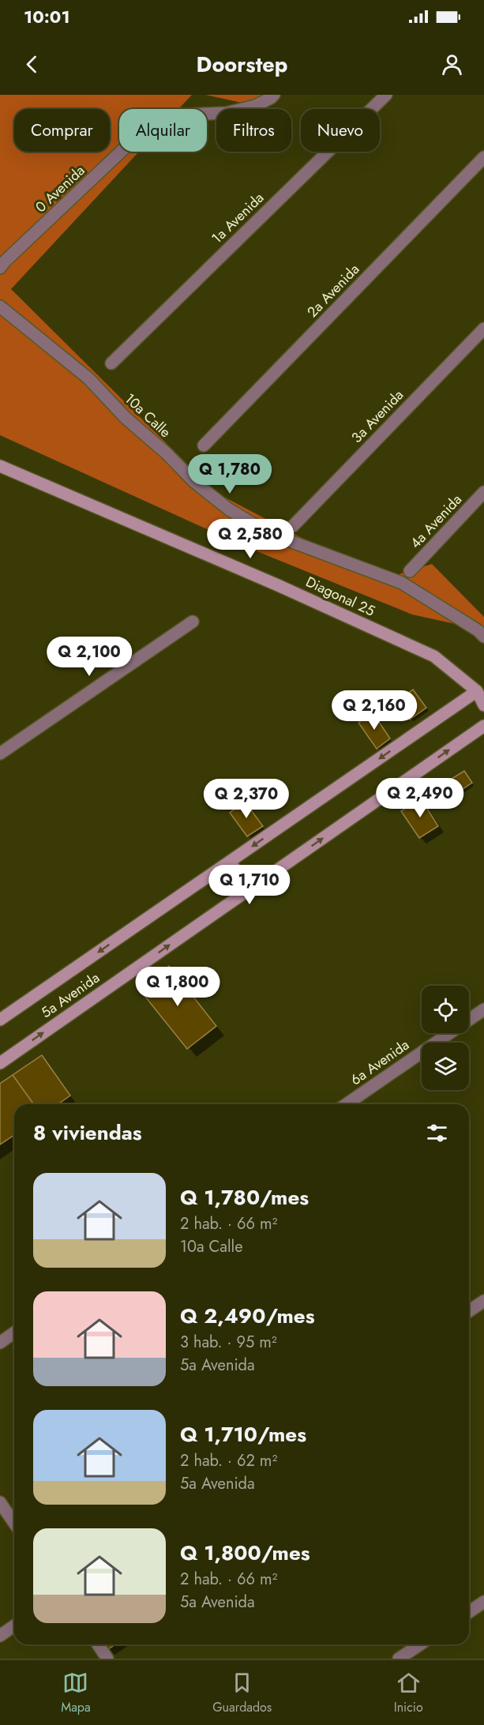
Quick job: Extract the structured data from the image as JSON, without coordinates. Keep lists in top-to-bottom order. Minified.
{"streets":{"main road":["Diagonal 25","5a Avenida"],"street":["0 Avenida","1a Avenida","2a Avenida","10a Calle","3a Avenida","4a Avenida","6a Avenida"]},"crossings":[["Diagonal 25","5a Avenida"]],"page":{"status":"10:01","header":"Doorstep","chip":["Comprar","Alquilar","Filtros","Nuevo"],"price":["Q 1,780","Q 2,580","Q 2,100","Q 2,160","Q 2,490","Q 2,370","Q 1,710","Q 1,800"],"heading":"8 viviendas","list":[{"name":"Q 1,780/mes","note":"2 hab. · 66 m² · 10a Calle"},{"name":"Q 2,490/mes","note":"3 hab. · 95 m² · 5a Avenida"},{"name":"Q 1,710/mes","note":"2 hab. · 62 m² · 5a Avenida"},{"name":"Q 1,800/mes","note":"2 hab. · 66 m² · 5a Avenida"}],"tabs":["Mapa","Guardados","Inicio"]}}
